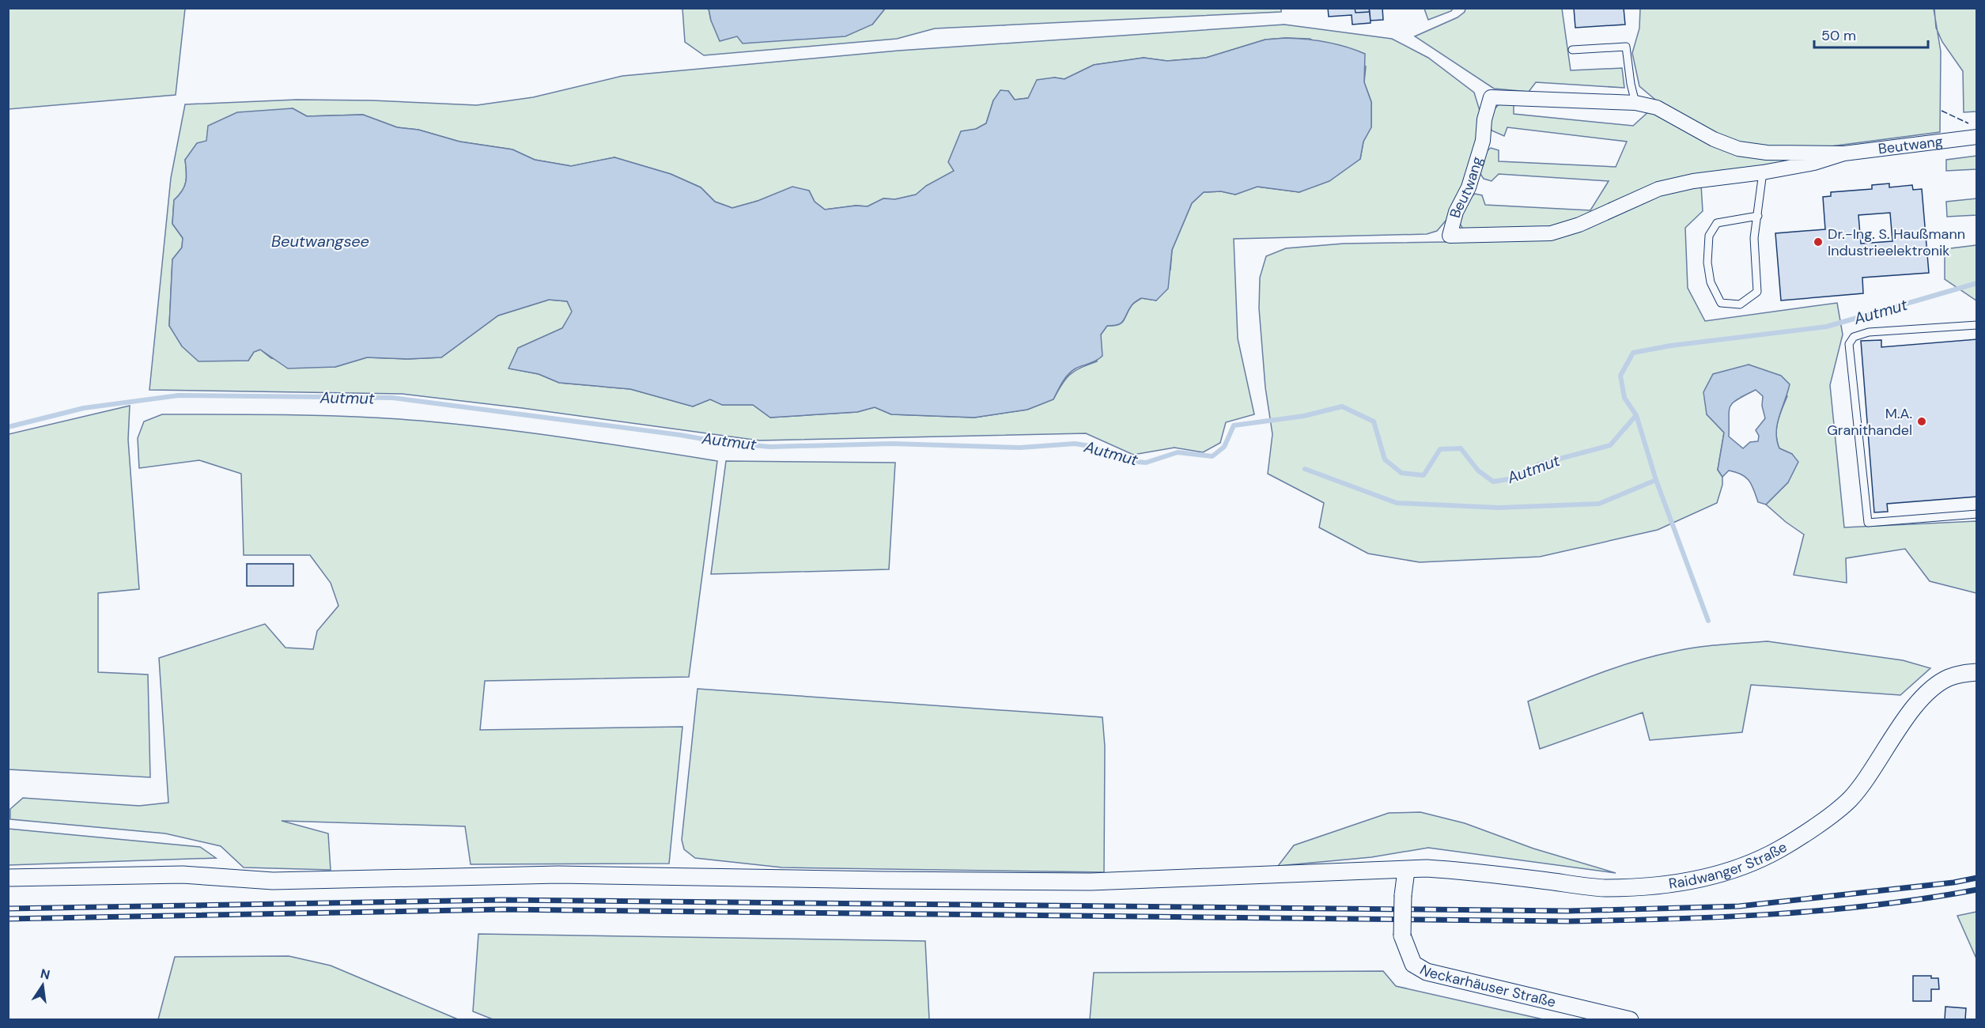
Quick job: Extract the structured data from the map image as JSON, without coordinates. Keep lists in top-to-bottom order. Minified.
{"streets":{"street":["Beutwang","Raidwanger Straße","Neckarhäuser Straße"]},"crossings":[["Raidwanger Straße","Neckarhäuser Straße"]],"water":["Beutwangsee","Autmut"],"places":["Dr.-Ing. S. Haußmann Industrieelektronik","M.A. Granithandel"],"scale_bar":"50 m","north":"top"}
